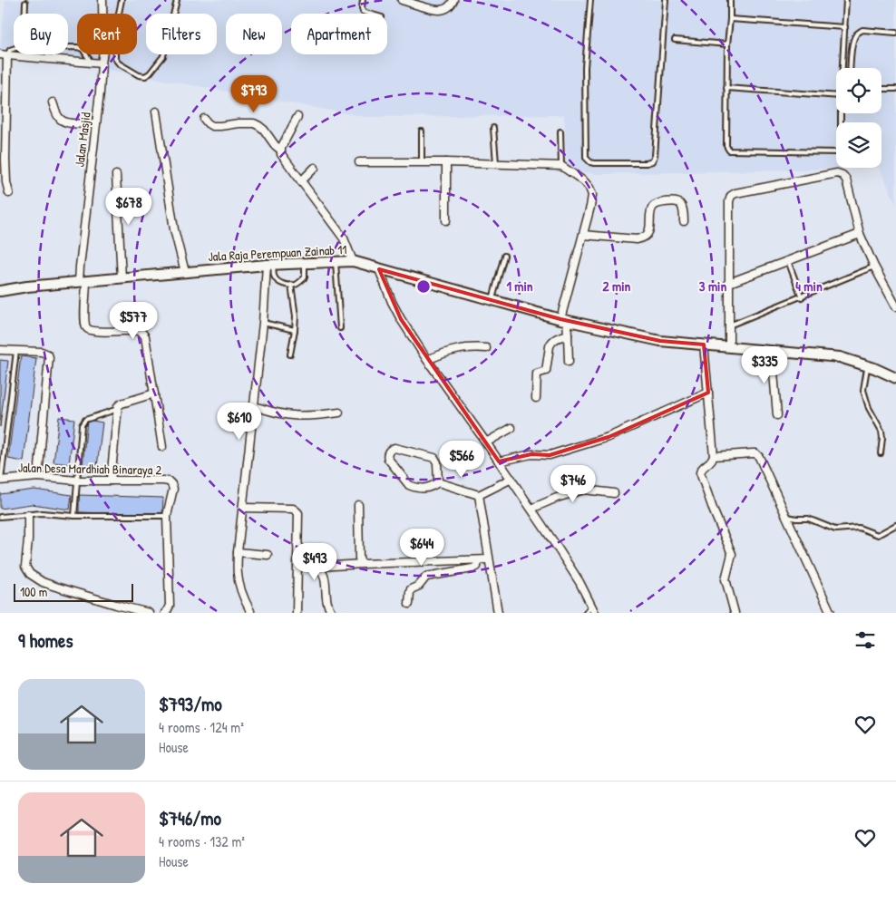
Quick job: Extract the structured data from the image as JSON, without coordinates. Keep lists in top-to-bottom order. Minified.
{"streets":{"main road":["Jala Raja Perempuan Zainab 11"],"street":["Jalan Masjid","Jalan Desa Mardhiah Binaraya 2"]},"crossings":[["Jalan Masjid","Jala Raja Perempuan Zainab 11"]],"scale_bar":"100 m","page":{"chip":["Buy","Rent","Filters","New","Apartment"],"price":["$793","$678","$577","$335","$610","$566","$746","$644","$493"],"scale":"100 m","heading":"9 homes","list":[{"name":"$793/mo","note":"4 rooms · 124 m² · House"},{"name":"$746/mo","note":"4 rooms · 132 m² · House"}]},"rings":["1 min","2 min","3 min","4 min"]}
